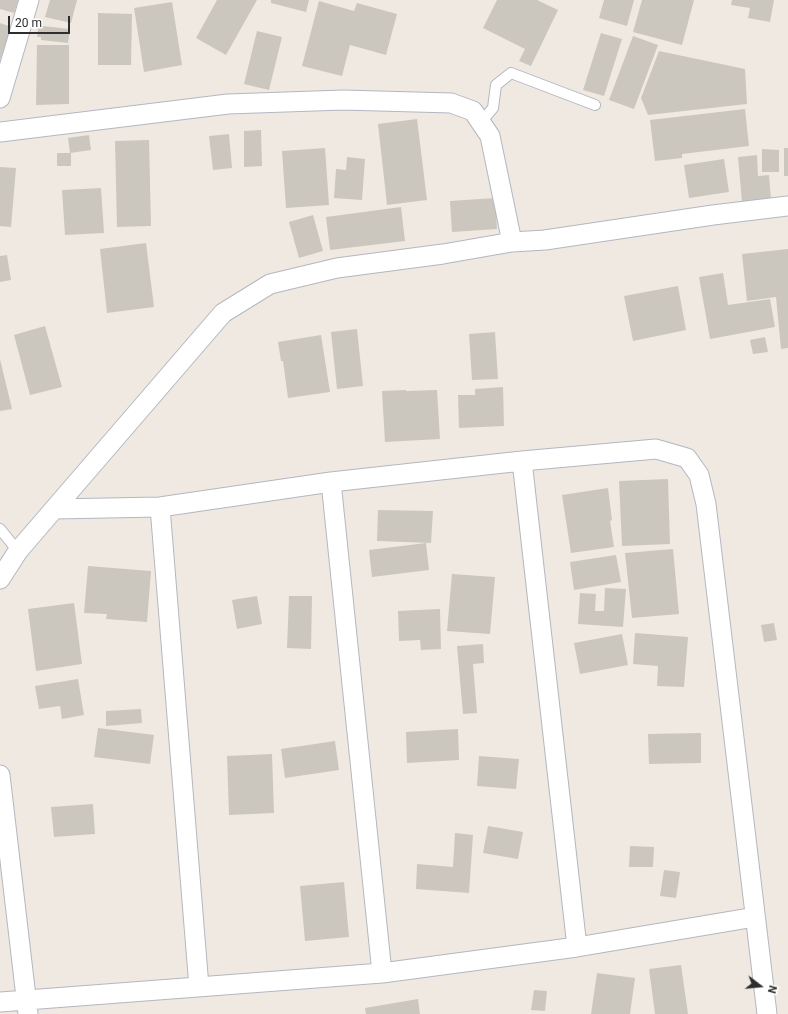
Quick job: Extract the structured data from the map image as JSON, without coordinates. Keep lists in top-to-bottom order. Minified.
{"scale_bar":"20 m","north":"right"}
